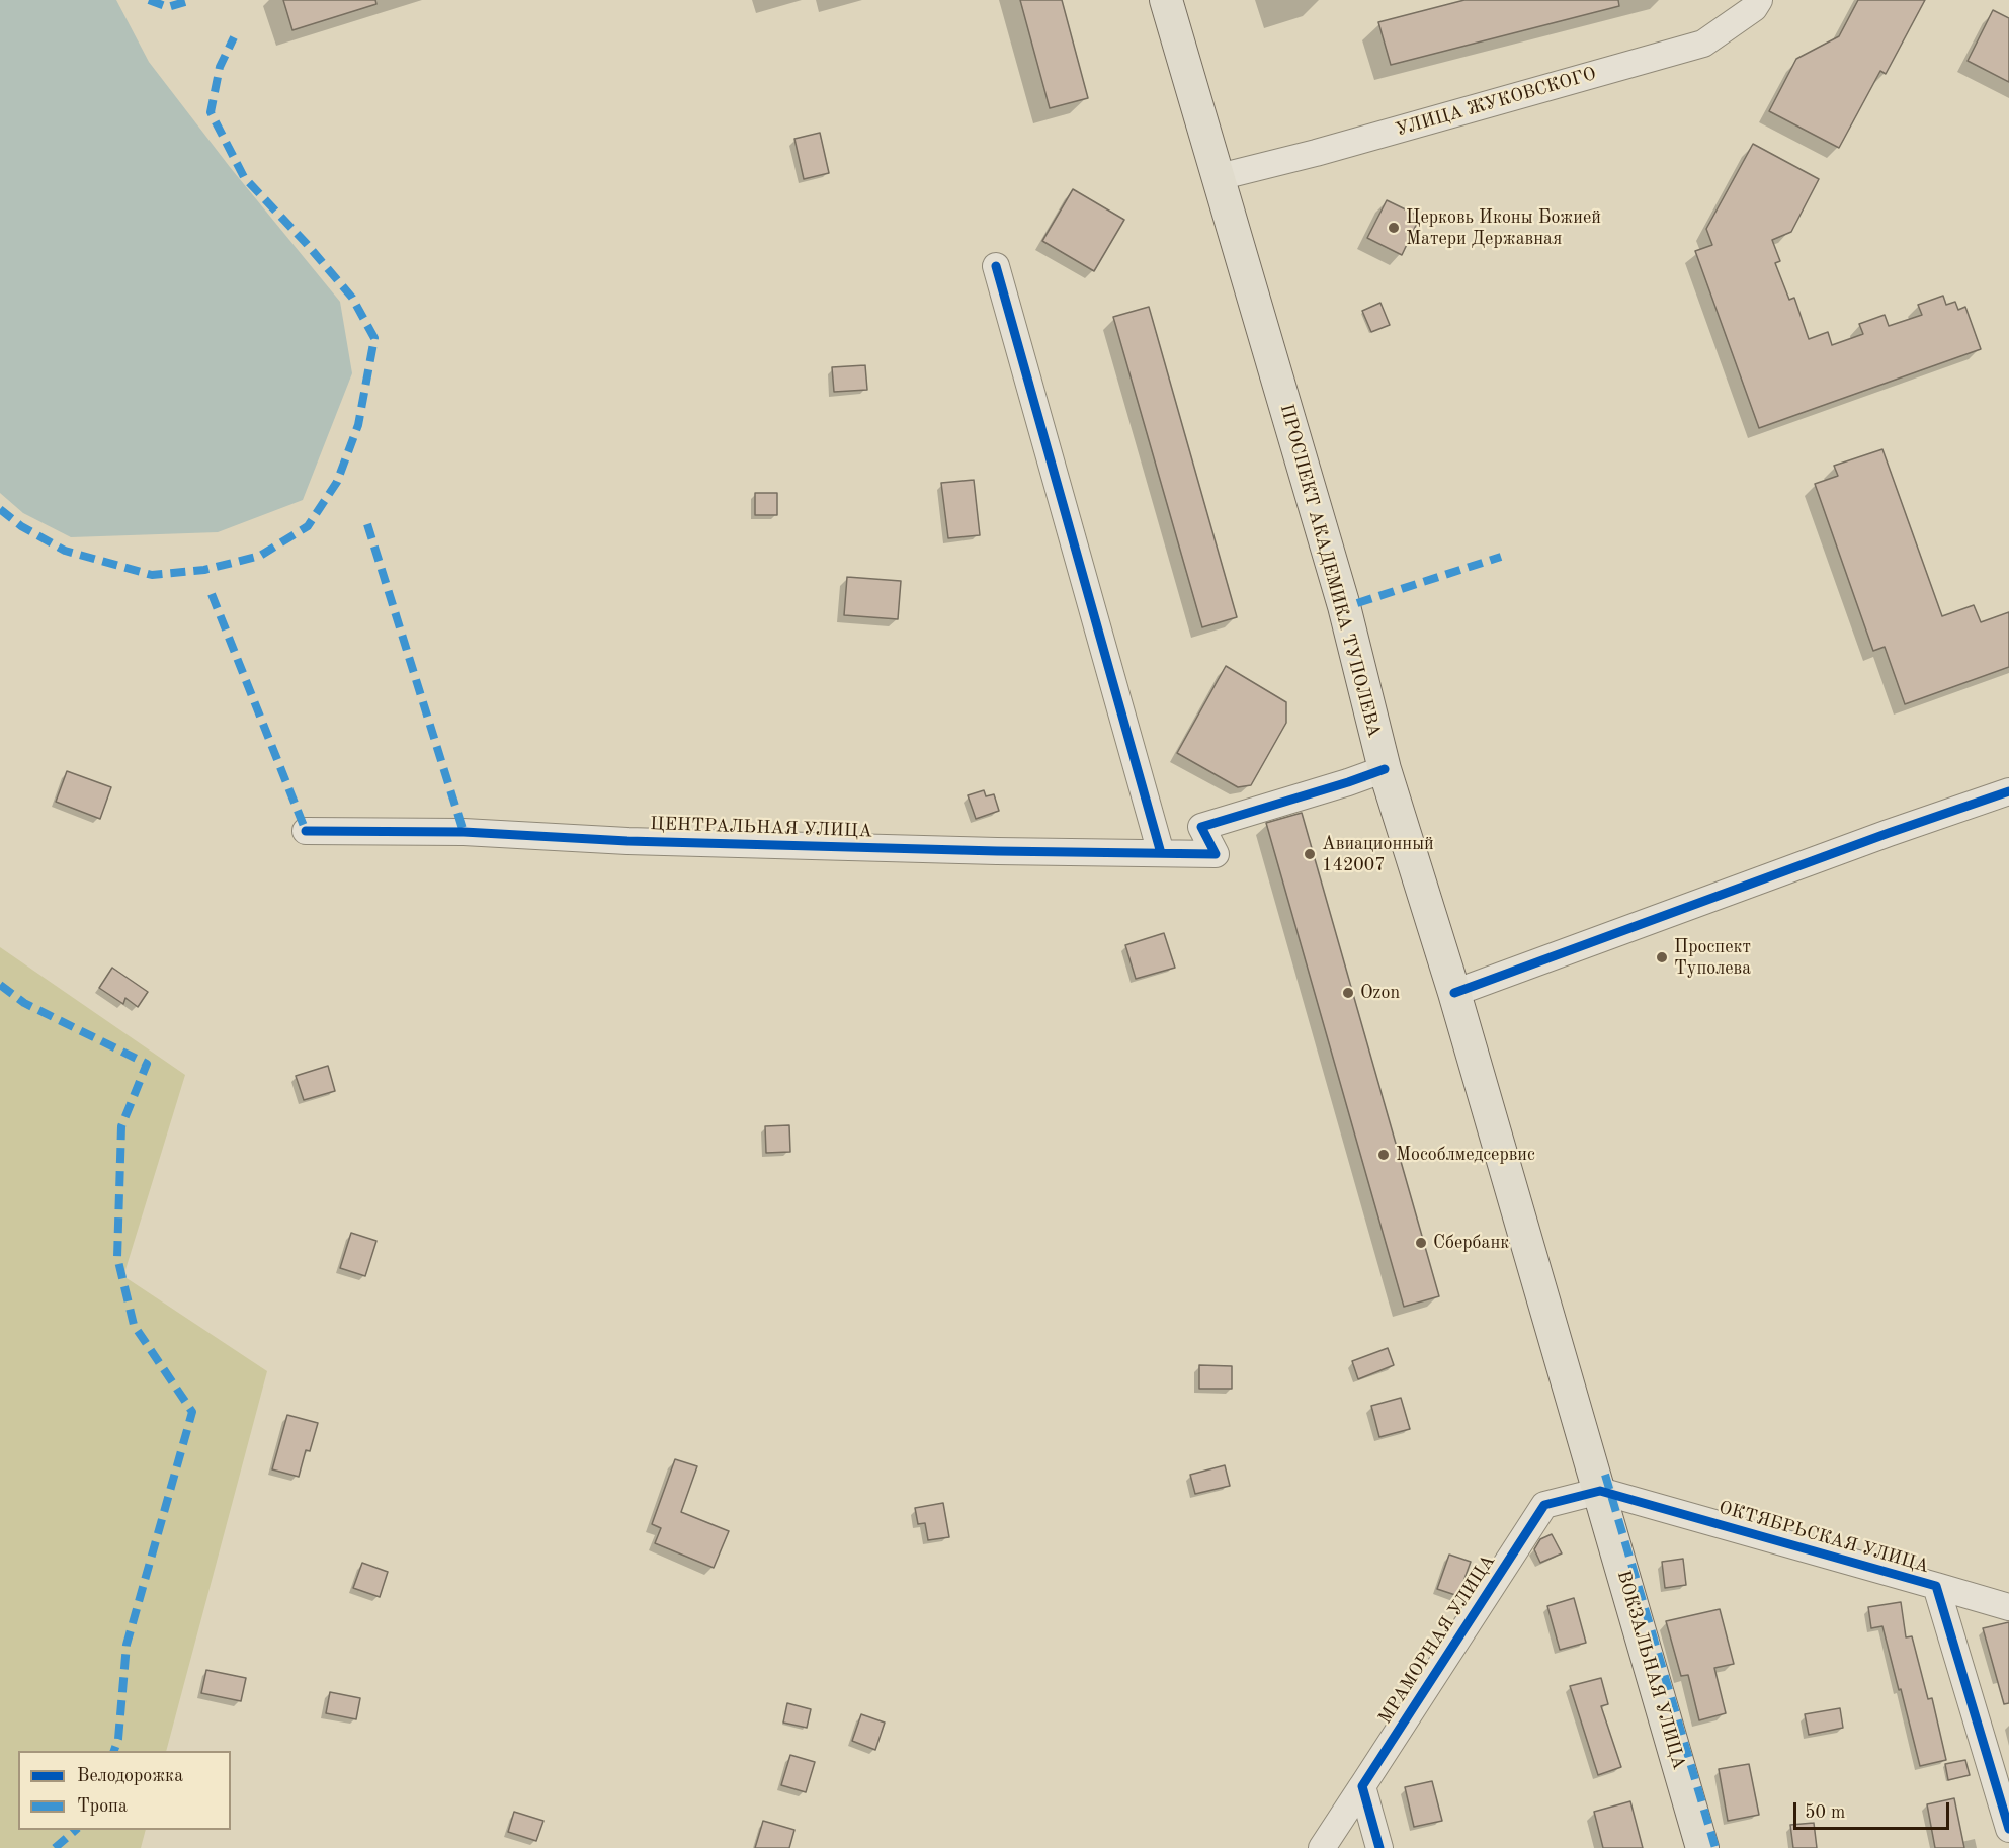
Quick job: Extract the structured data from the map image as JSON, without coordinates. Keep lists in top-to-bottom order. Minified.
{"streets":{"main road":["ПРОСПЕКТ АКАДЕМИКА ТУПОЛЕВА","ВОКЗАЛЬНАЯ УЛИЦА"],"street":["УЛИЦА ЖУКОВСКОГО","ЦЕНТРАЛЬНАЯ УЛИЦА","ОКТЯБРЬСКАЯ УЛИЦА","МРАМОРНАЯ УЛИЦА"]},"crossings":[["УЛИЦА ЖУКОВСКОГО","ПРОСПЕКТ АКАДЕМИКА ТУПОЛЕВА"],["ПРОСПЕКТ АКАДЕМИКА ТУПОЛЕВА","ЦЕНТРАЛЬНАЯ УЛИЦА"],["ПРОСПЕКТ АКАДЕМИКА ТУПОЛЕВА","ОКТЯБРЬСКАЯ УЛИЦА"],["ПРОСПЕКТ АКАДЕМИКА ТУПОЛЕВА","МРАМОРНАЯ УЛИЦА"],["ПРОСПЕКТ АКАДЕМИКА ТУПОЛЕВА","ВОКЗАЛЬНАЯ УЛИЦА"],["ОКТЯБРЬСКАЯ УЛИЦА","МРАМОРНАЯ УЛИЦА"],["ОКТЯБРЬСКАЯ УЛИЦА","ВОКЗАЛЬНАЯ УЛИЦА"],["МРАМОРНАЯ УЛИЦА","ВОКЗАЛЬНАЯ УЛИЦА"]],"places":["Церковь Иконы Божией Матери Державная","Авиационный 142007","Проспект Туполева","Ozon","Мособлмедсервис","Сбербанк"],"legend":["Велодорожка","Тропа"],"scale_bar":"50 m"}
